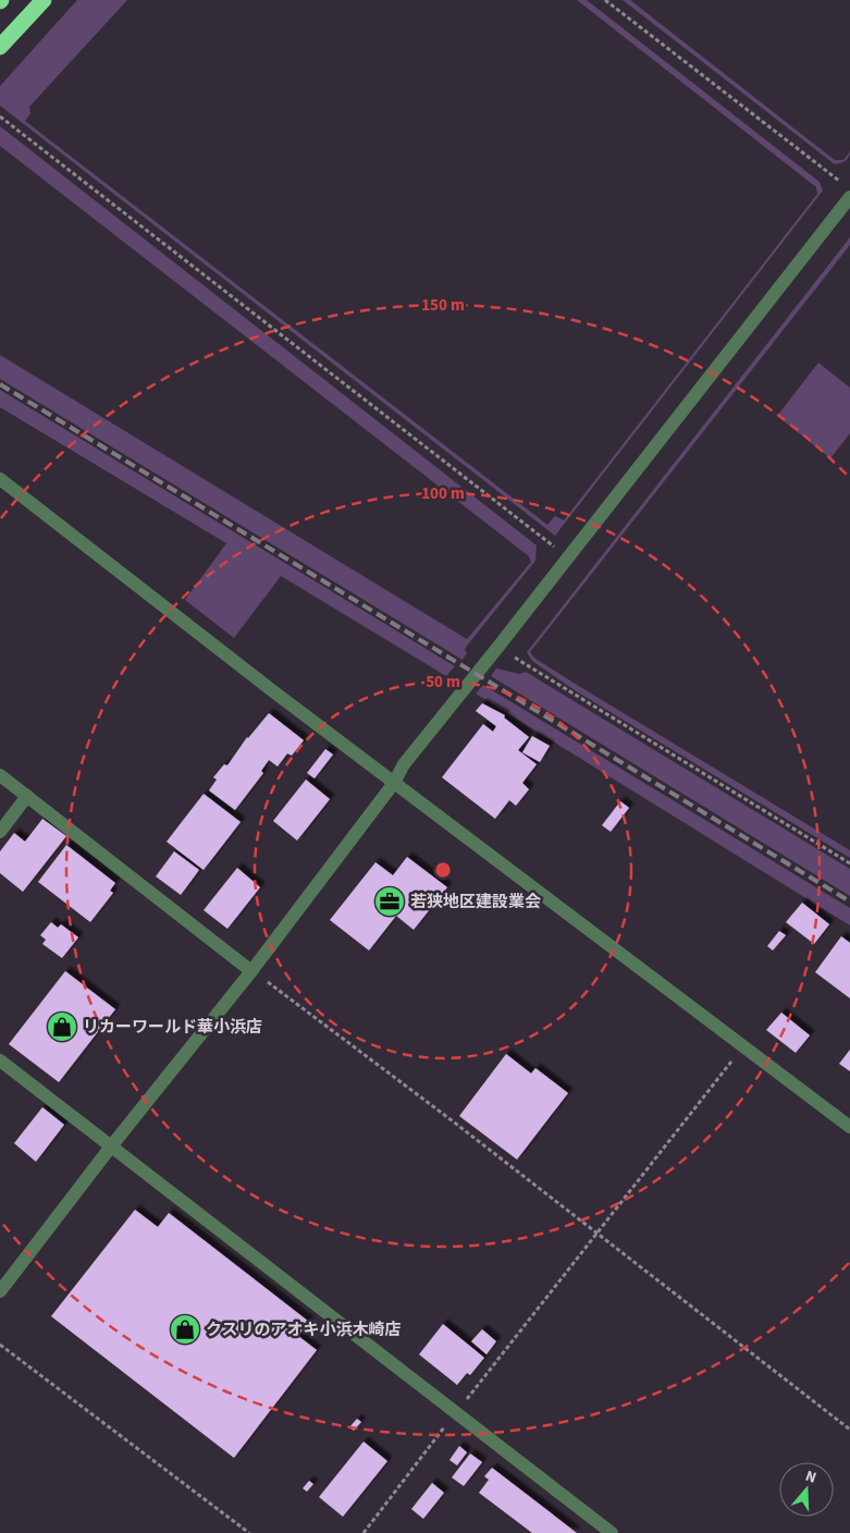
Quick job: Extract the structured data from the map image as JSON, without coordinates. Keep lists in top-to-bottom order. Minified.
{"places":{"office":["若狭地区建設業会"],"shop":["リカーワールド華小浜店","クスリのアオキ小浜木崎店"]},"north":"top","rings":["150 m","100 m","50 m"]}
